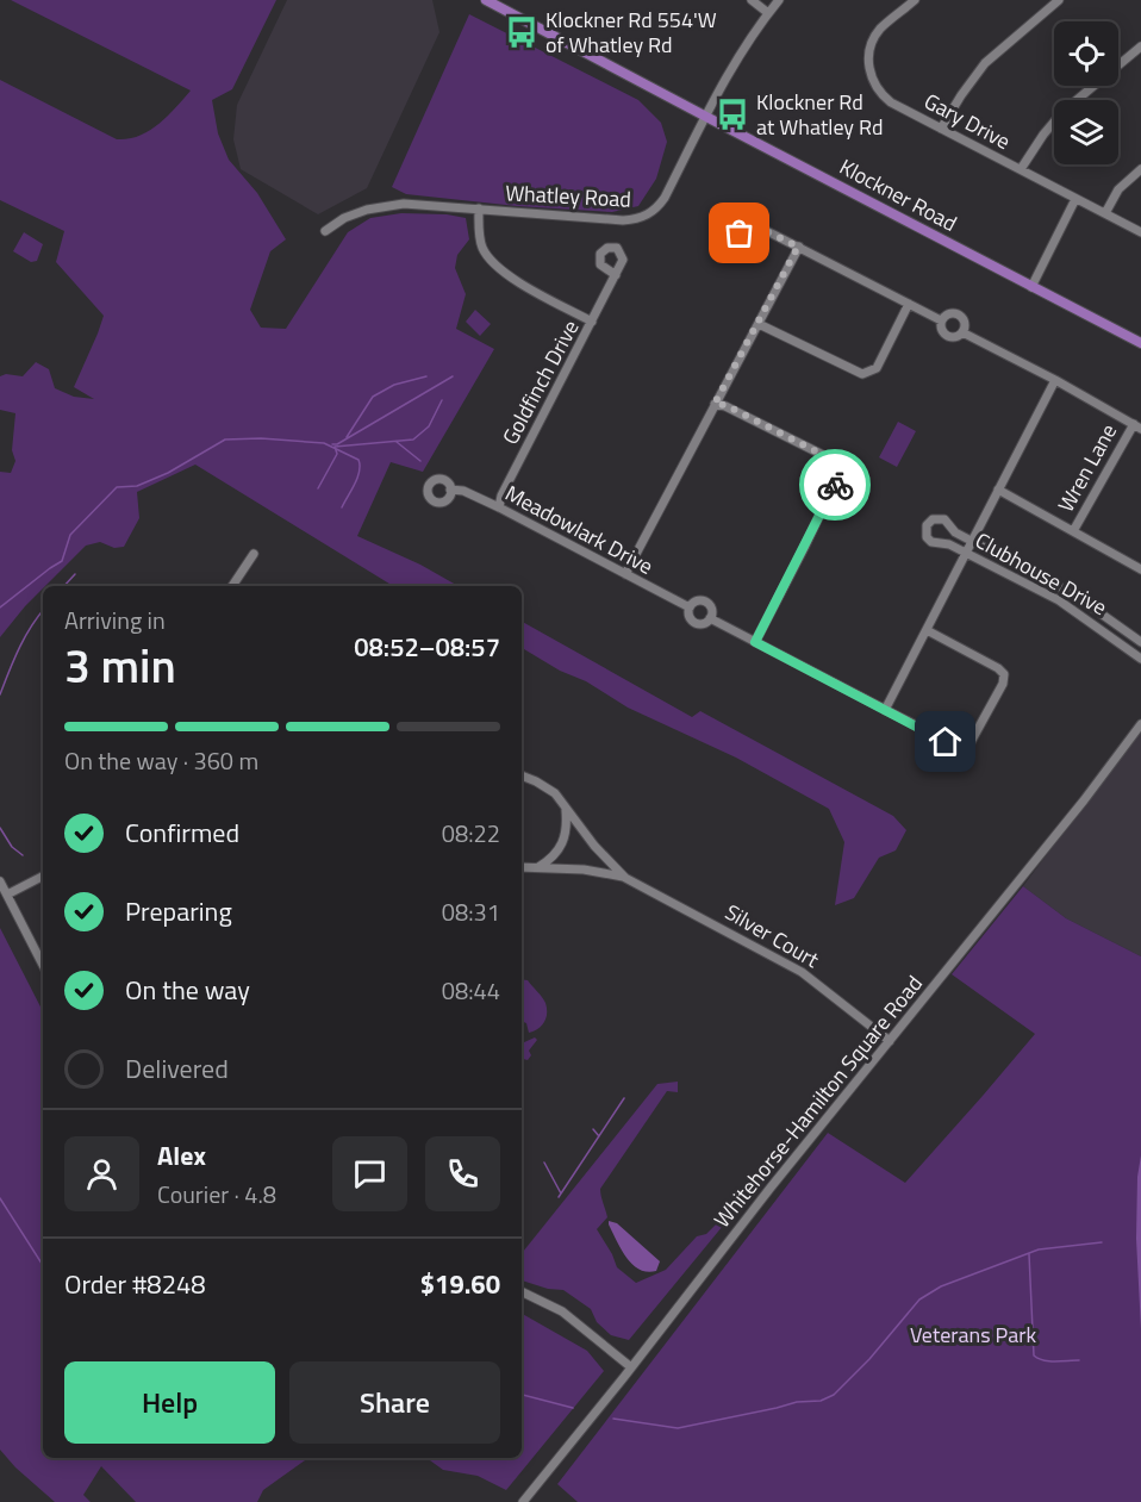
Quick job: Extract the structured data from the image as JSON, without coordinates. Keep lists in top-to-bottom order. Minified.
{"streets":{"main road":["Klockner Road"],"street":["Gary Drive","Whatley Road","Goldfinch Drive","Wren Lane","Meadowlark Drive","Clubhouse Drive","Silver Court","Whitehorse-Hamilton Square Road"]},"crossings":[["Klockner Road","Whatley Road"],["Goldfinch Drive","Meadowlark Drive"],["Silver Court","Whitehorse-Hamilton Square Road"]],"parks":["Veterans Park"],"places":{"bus stop":["Klockner Rd 554'W of Whatley Rd","Klockner Rd at Whatley Rd"]},"page":{"heading":["3 min","Arriving in","08:52–08:57"],"panel":["Alex","Courier · 4.8","Order #8248","$19.60"],"bar":"On the way · 360 m","list":[["Confirmed","08:22"],["Preparing","08:31"],["On the way","08:44"],"Delivered"],"buttons":["Help","Share"]}}
